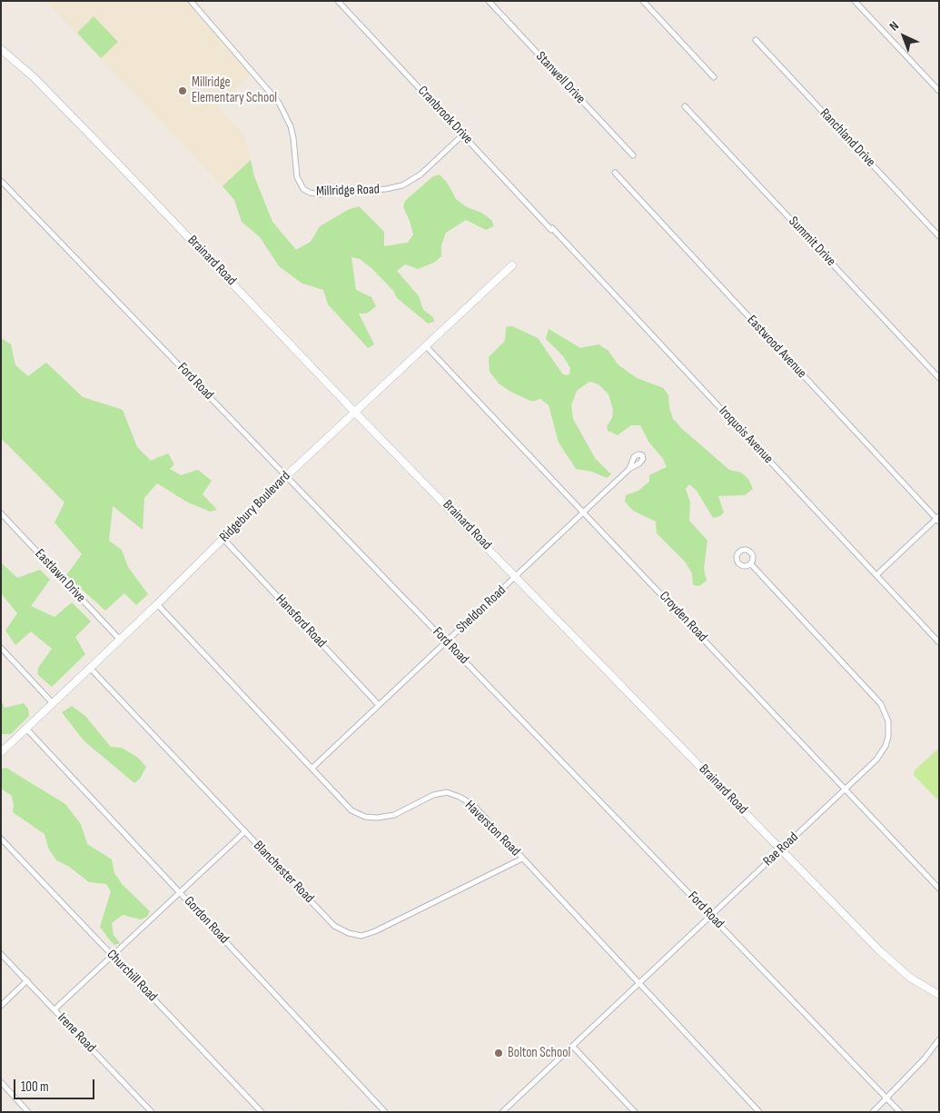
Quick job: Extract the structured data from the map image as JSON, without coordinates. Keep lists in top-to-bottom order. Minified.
{"streets":{"street":["Stanwell Drive","Cranbrook Drive","Ranchland Drive","Millridge Road","Summit Drive","Brainard Road","Eastwood Avenue","Ford Road","Iroquois Avenue","Ridgebury Boulevard","Eastlawn Drive","Sheldon Road","Croyden Road","Hansford Road","Haverston Road","Rae Road","Blanchester Road","Gordon Road","Churchill Road","Irene Road"]},"crossings":[["Cranbrook Drive","Millridge Road"],["Cranbrook Drive","Iroquois Avenue"],["Brainard Road","Ridgebury Boulevard"],["Brainard Road","Sheldon Road"],["Brainard Road","Rae Road"],["Ford Road","Ridgebury Boulevard"],["Ford Road","Sheldon Road"],["Ford Road","Rae Road"],["Ridgebury Boulevard","Eastlawn Drive"],["Ridgebury Boulevard","Croyden Road"],["Ridgebury Boulevard","Hansford Road"],["Ridgebury Boulevard","Haverston Road"],["Ridgebury Boulevard","Blanchester Road"],["Ridgebury Boulevard","Gordon Road"],["Sheldon Road","Croyden Road"],["Sheldon Road","Hansford Road"],["Sheldon Road","Haverston Road"],["Croyden Road","Rae Road"],["Haverston Road","Rae Road"],["Haverston Road","Blanchester Road"]],"places":["Millridge Elementary School","Bolton School"],"scale_bar":"100 m","north":"top left"}
